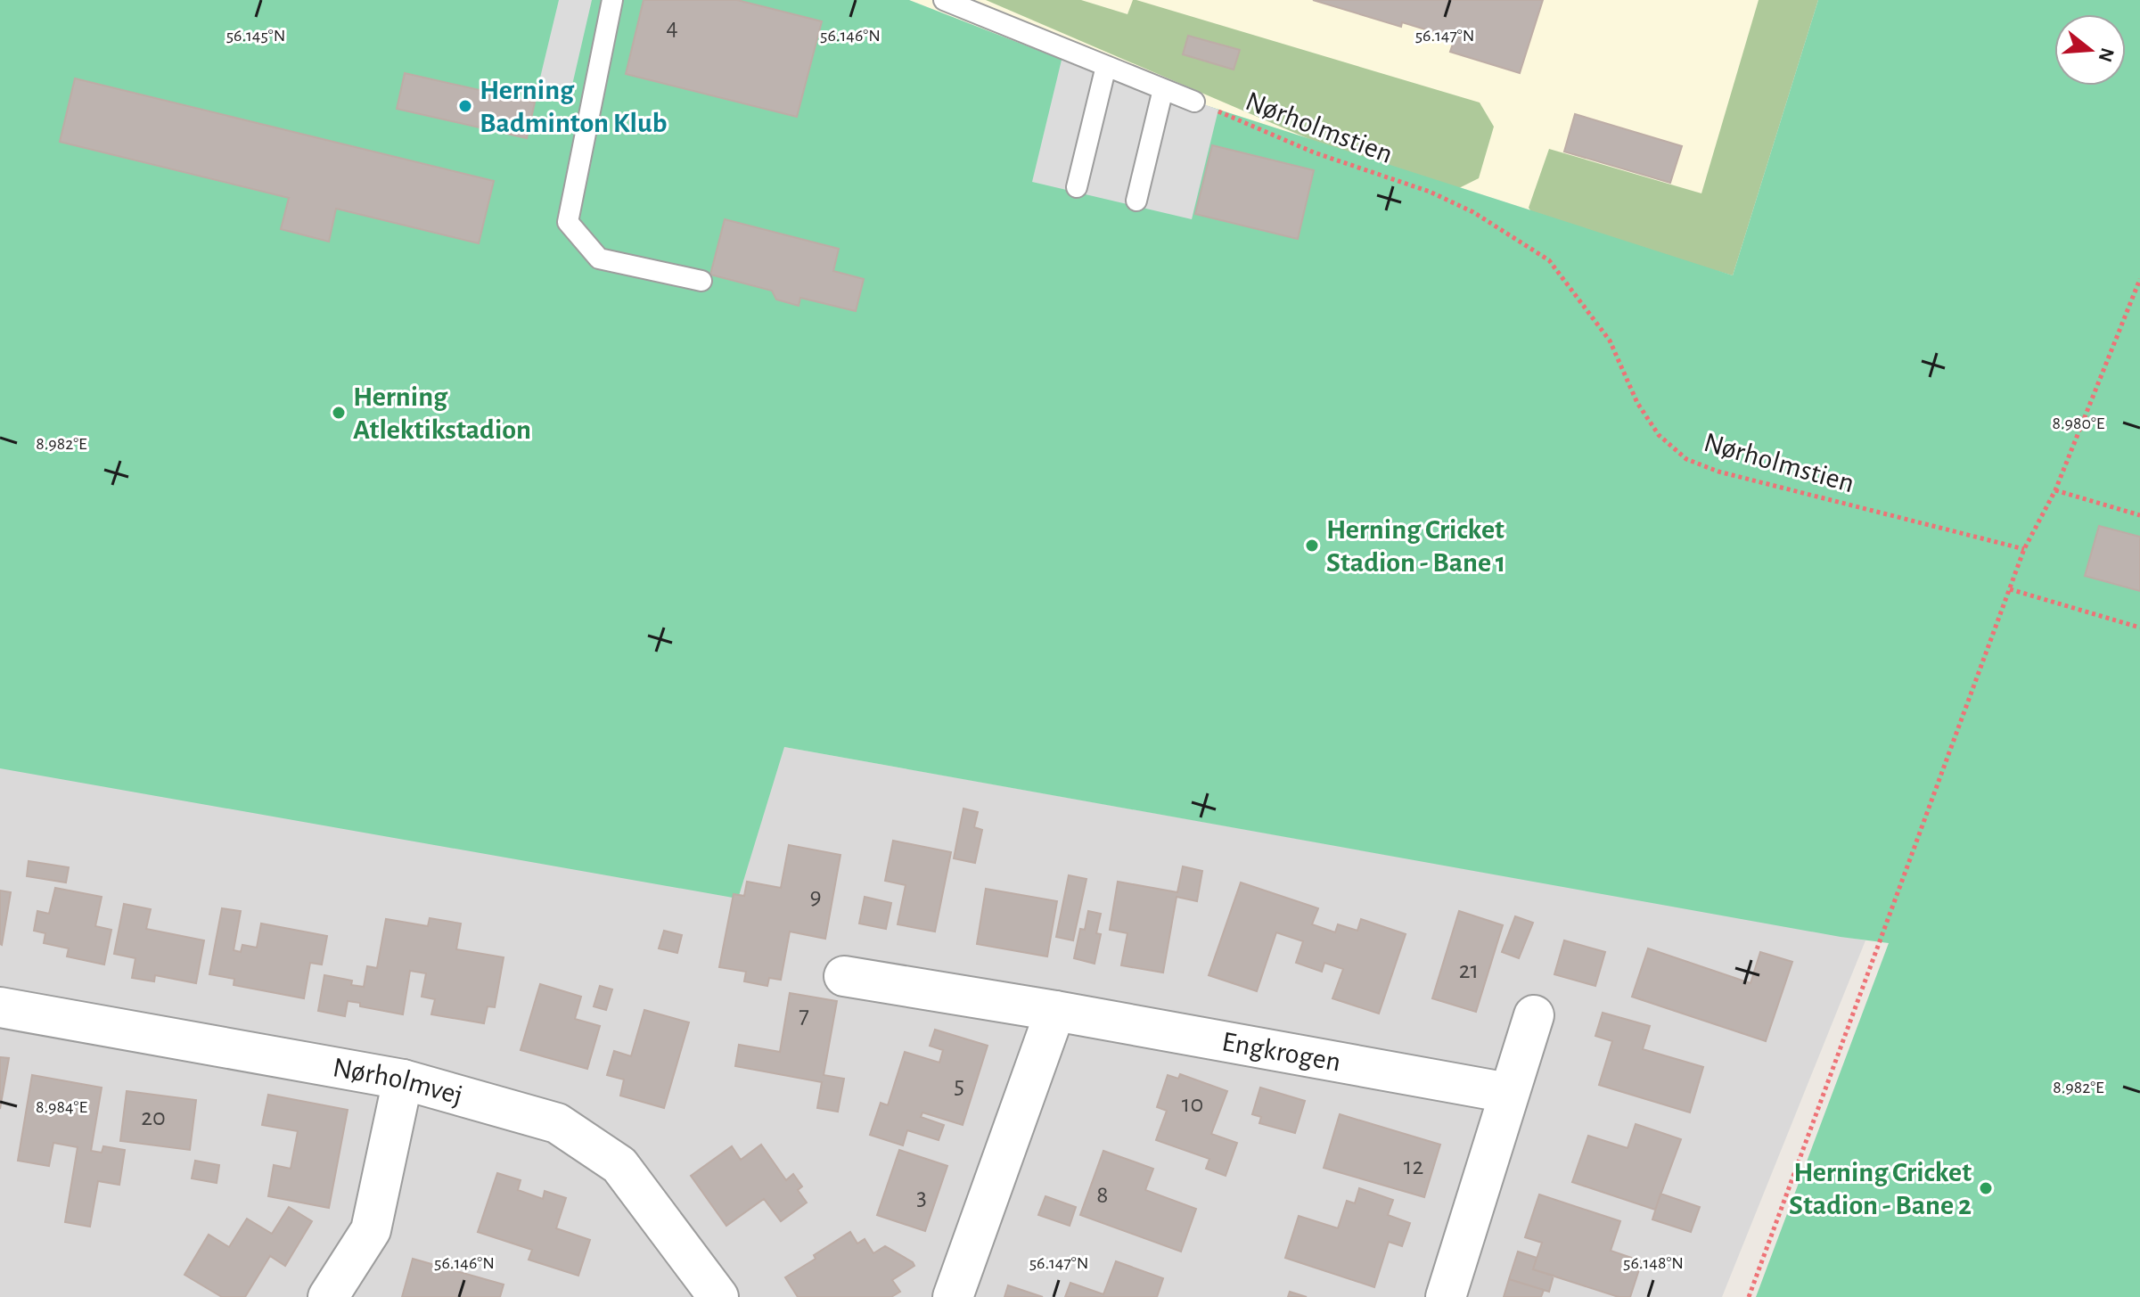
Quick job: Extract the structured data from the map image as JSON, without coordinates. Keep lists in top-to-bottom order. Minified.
{"streets":{"street":["Engkrogen","Nørholmvej"],"path":["Nørholmstien"]},"places":["Herning Badminton Klub","Herning Atlektikstadion","Herning Cricket Stadion - Bane 1","Herning Cricket Stadion - Bane 2"],"house_numbers":["4","9","21","7","5","10","20","12","8","3"],"north":"right","coordinates":["56.145°N","56.146°N","56.147°N","8.980°E","8.982°E","8.984°E","56.148°N"]}
